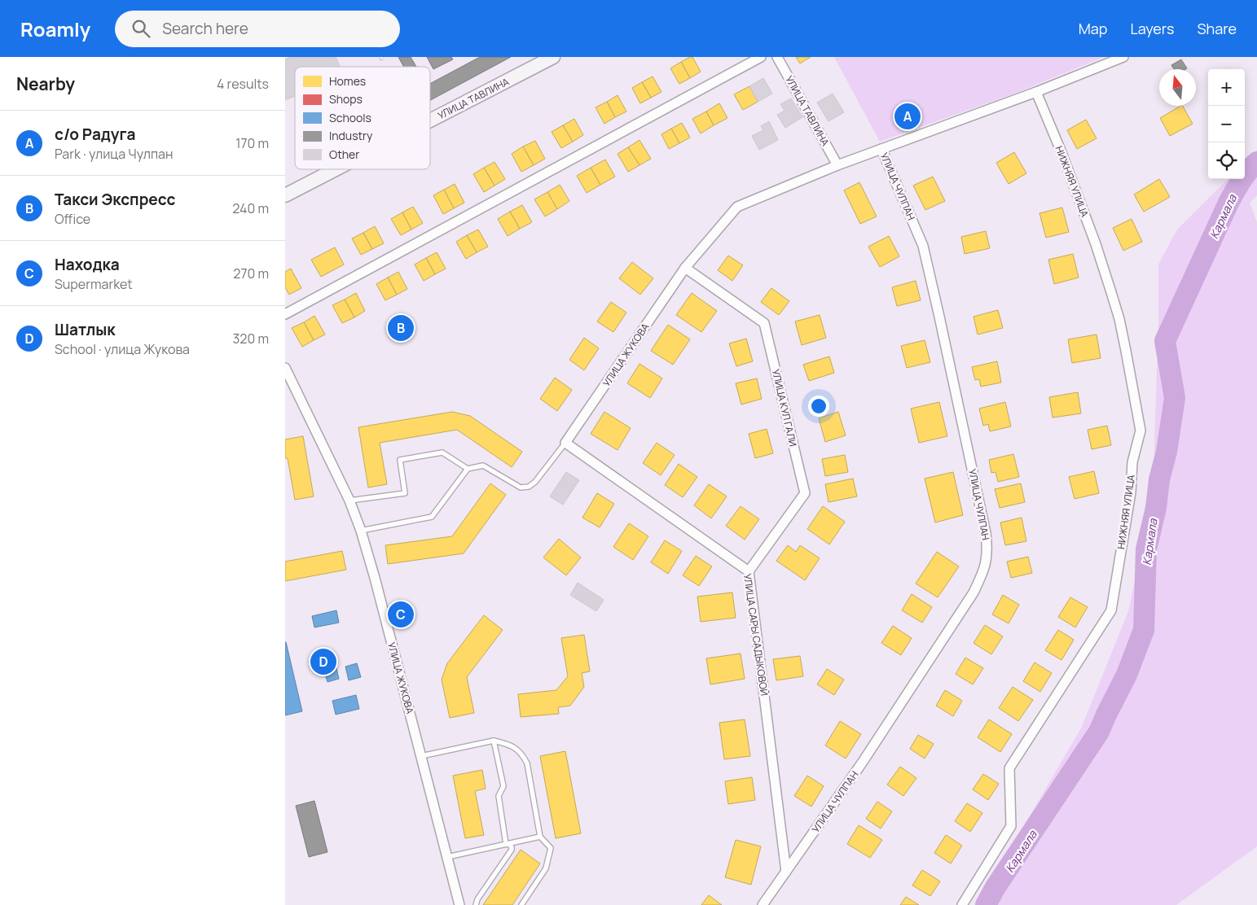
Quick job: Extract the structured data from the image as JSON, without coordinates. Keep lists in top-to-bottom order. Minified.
{"streets":{"main road":["УЛИЦА ТАВЛИНА"],"street":["НИЖНЯЯ УЛИЦА","УЛИЦА ЧУЛПАН","УЛИЦА ЖУКОВА","УЛИЦА КУЛ ГАЛИ","УЛИЦА САРЫ САДЫКОВОЙ"]},"crossings":[["УЛИЦА ТАВЛИНА","УЛИЦА ЖУКОВА"],["НИЖНЯЯ УЛИЦА","УЛИЦА ЖУКОВА"],["УЛИЦА ЧУЛПАН","УЛИЦА ЖУКОВА"],["УЛИЦА ЧУЛПАН","УЛИЦА САРЫ САДЫКОВОЙ"],["УЛИЦА ЖУКОВА","УЛИЦА КУЛ ГАЛИ"],["УЛИЦА ЖУКОВА","УЛИЦА САРЫ САДЫКОВОЙ"],["УЛИЦА КУЛ ГАЛИ","УЛИЦА САРЫ САДЫКОВОЙ"]],"water":["Кармала"],"legend":["Homes","Shops","Schools","Industry","Other"],"north":"top","page":{"header":"Roamly","search":"Search here","nav":["Map","Layers","Share"],"heading":["Nearby","4 results"],"map_buttons":["+","−"],"pins":["A","B","C","D"],"list":[{"mark":"A","name":"с/о Радуга","note":"Park · улица Чулпан","value":"170 m"},{"mark":"B","name":"Такси Экспресс","note":"Office","value":"240 m"},{"mark":"C","name":"Находка","note":"Supermarket","value":"270 m"},{"mark":"D","name":"Шатлык","note":"School · улица Жукова","value":"320 m"}]}}
